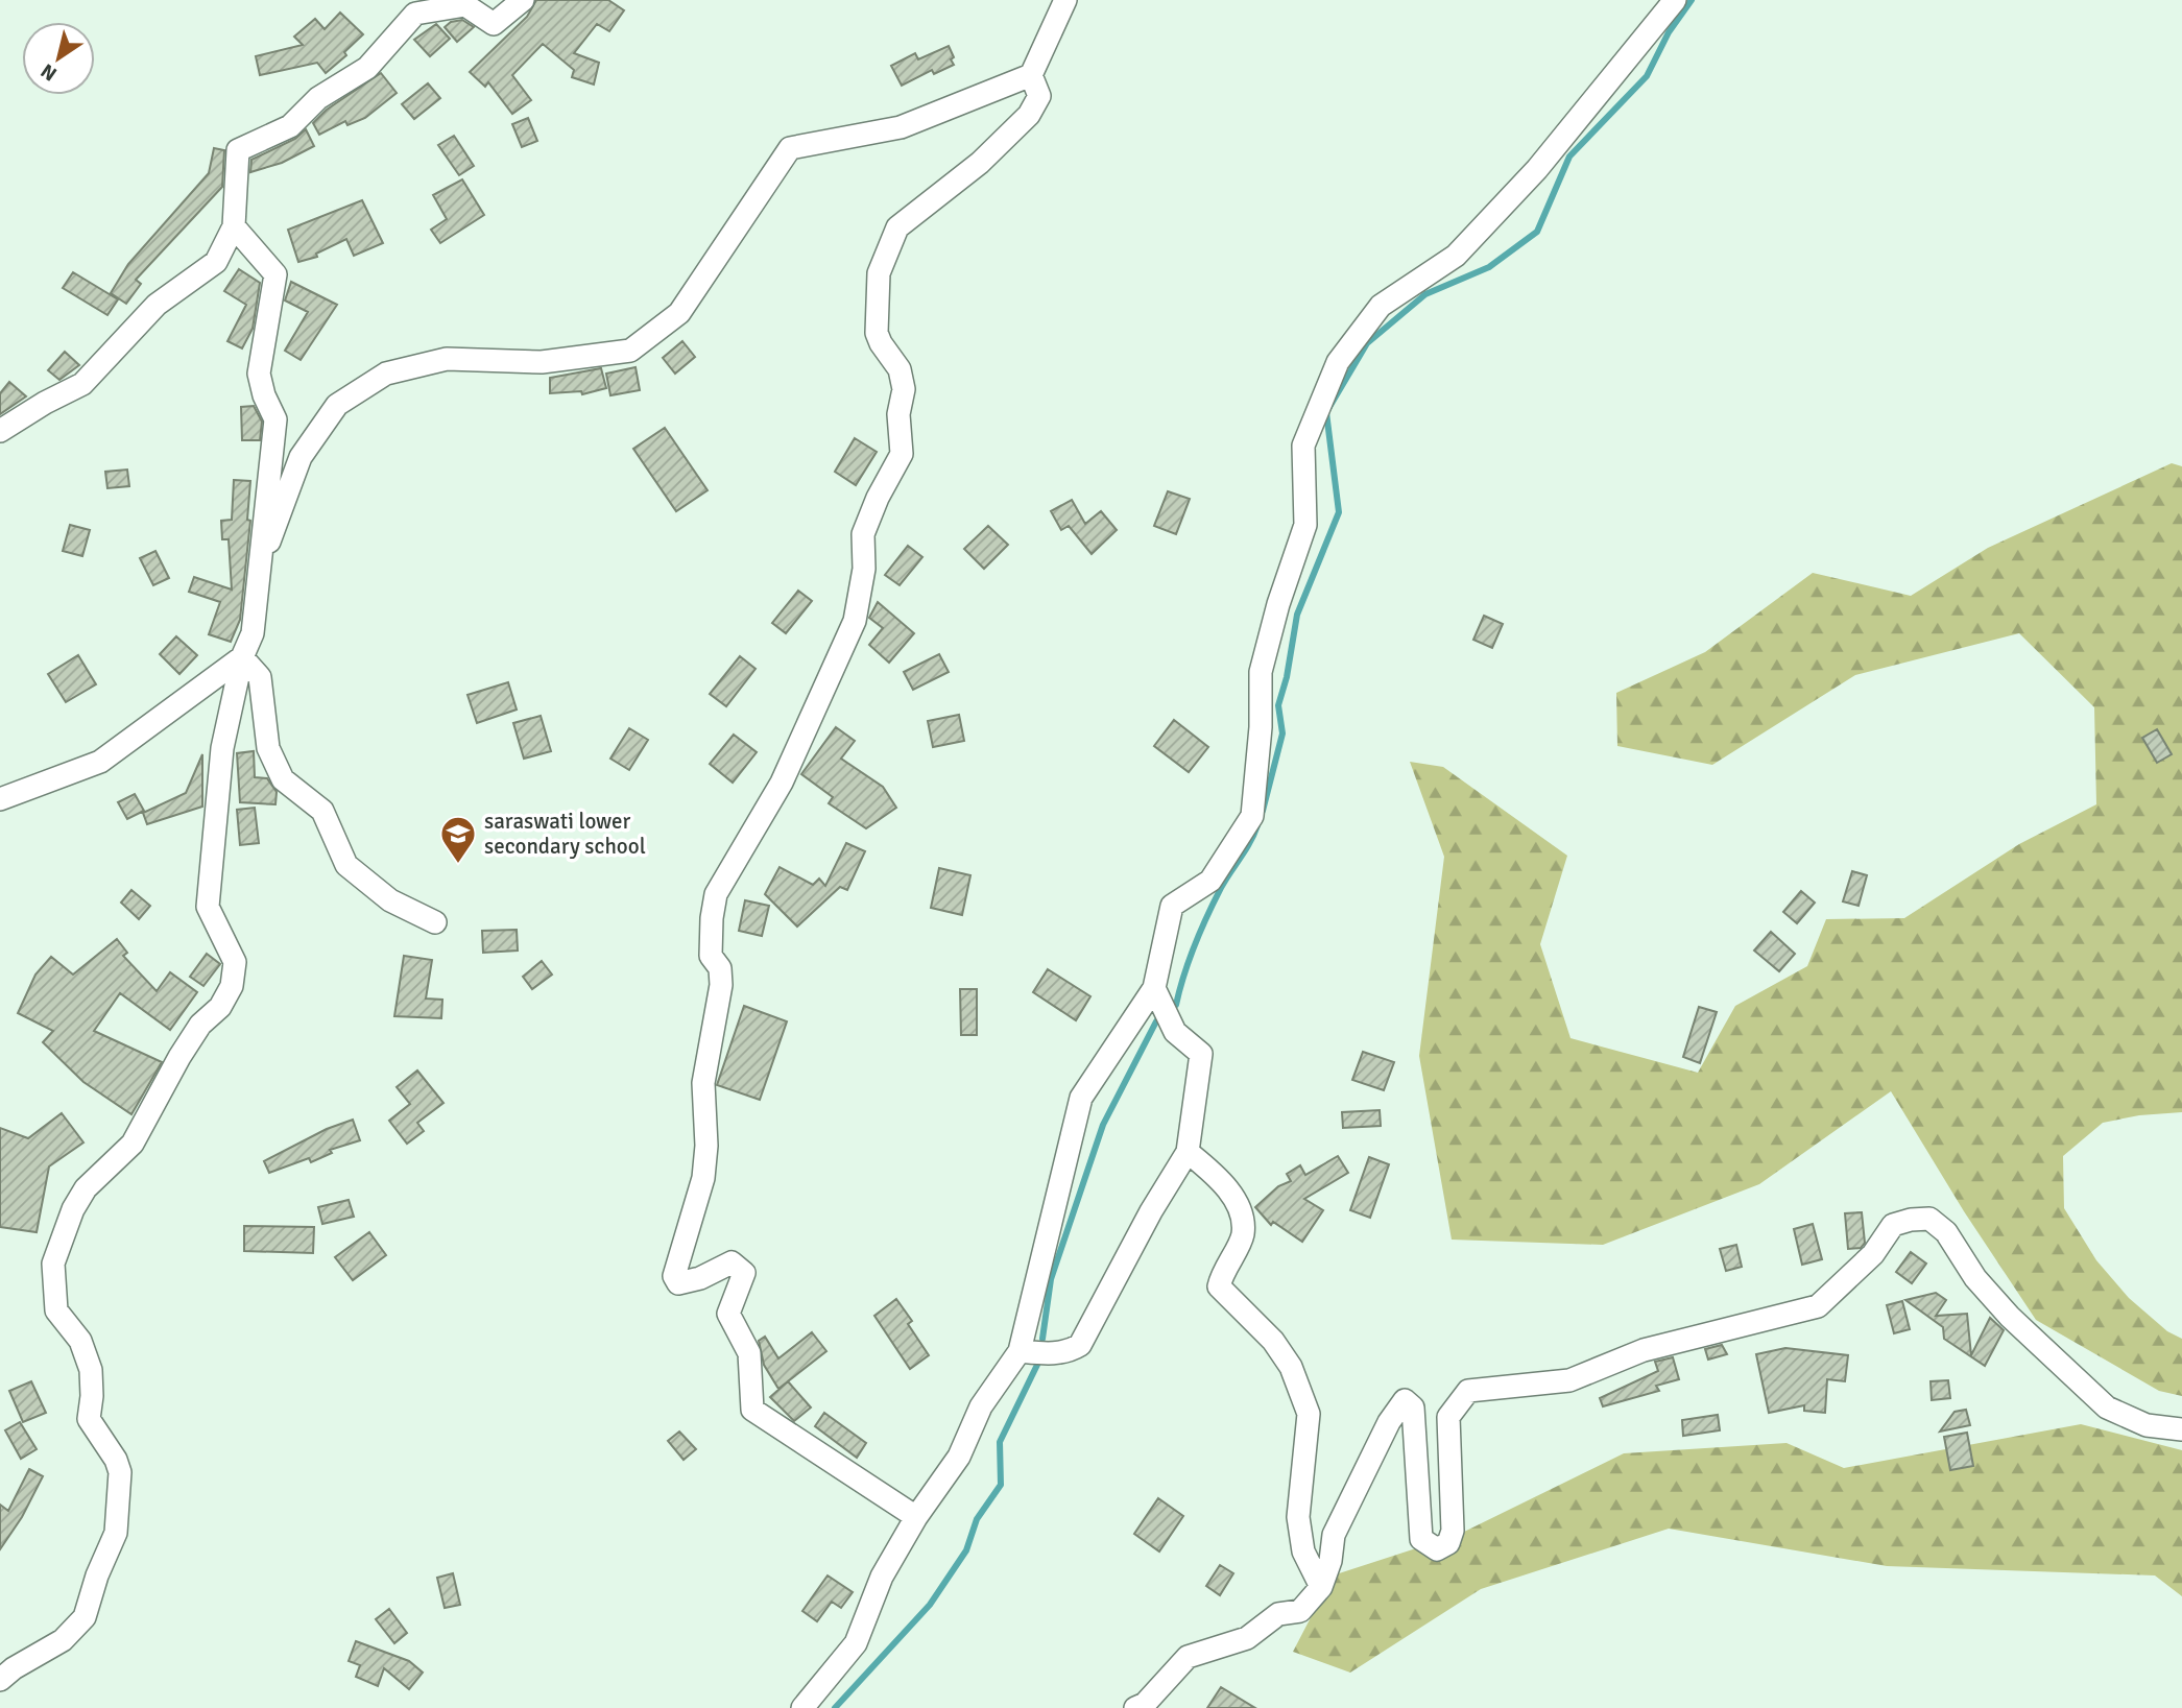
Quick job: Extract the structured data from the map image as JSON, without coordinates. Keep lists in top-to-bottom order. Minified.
{"places":{"school or university":["saraswati lower secondary school"]},"north":"bottom left"}
